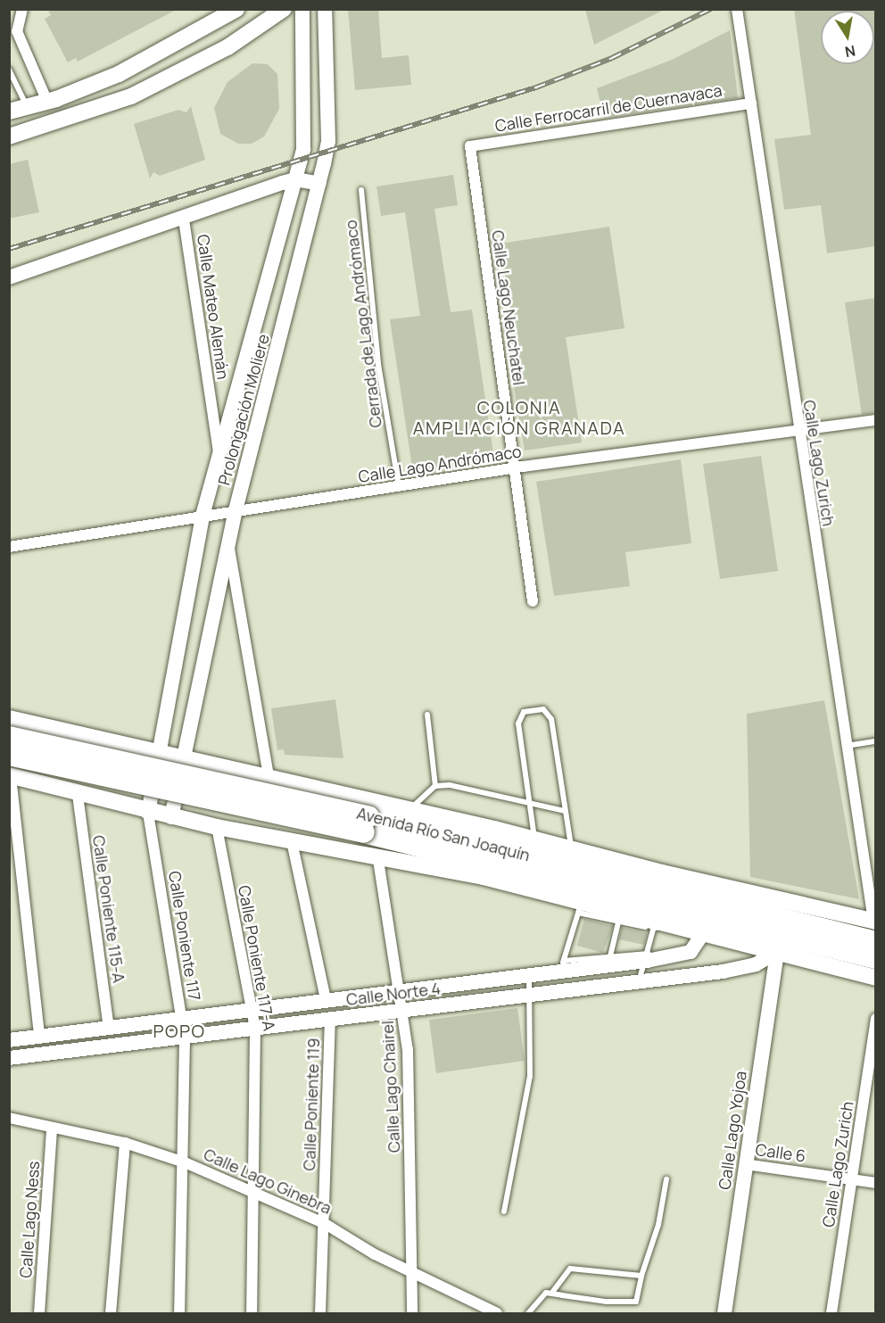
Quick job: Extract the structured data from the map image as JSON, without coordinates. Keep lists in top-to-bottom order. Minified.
{"streets":{"highway":["Avenida Río San Joaquín"],"street":["Calle Ferrocarril de Cuernavaca","Calle Mateo Alemán","Calle Lago Neuchatel","Prolongación Moliere","Calle Lago Zurich","Calle Lago Andrómaco","Calle Poniente 115-A","Calle Poniente 117","Calle Poniente 117-A","Calle Norte 4","Calle Lago Chairel","Calle Poniente 119","Calle Lago Yojoa","Calle 6","Calle Lago Ginebra","Calle Lago Ness"],"lane":["Cerrada de Lago Andrómaco"]},"crossings":[["Calle Ferrocarril de Cuernavaca","Calle Lago Neuchatel"],["Calle Ferrocarril de Cuernavaca","Calle Lago Zurich"],["Calle Mateo Alemán","Prolongación Moliere"],["Calle Lago Neuchatel","Calle Lago Andrómaco"],["Cerrada de Lago Andrómaco","Calle Lago Andrómaco"],["Prolongación Moliere","Calle Lago Andrómaco"],["Prolongación Moliere","Avenida Río San Joaquín"],["Prolongación Moliere","Calle Poniente 117"],["Calle Lago Zurich","Calle Lago Andrómaco"],["Calle Lago Zurich","Avenida Río San Joaquín"],["Calle Lago Zurich","Calle 6"],["Avenida Río San Joaquín","Calle Poniente 115-A"],["Avenida Río San Joaquín","Calle Poniente 117"],["Avenida Río San Joaquín","Calle Poniente 117-A"],["Avenida Río San Joaquín","Calle Norte 4"],["Avenida Río San Joaquín","Calle Lago Chairel"],["Avenida Río San Joaquín","Calle Lago Yojoa"],["Calle Poniente 115-A","Calle Norte 4"],["Calle Poniente 117","Calle Norte 4"],["Calle Poniente 117","Calle Lago Ginebra"],["Calle Poniente 117-A","Calle Norte 4"],["Calle Poniente 117-A","Calle Lago Ginebra"],["Calle Norte 4","Calle Lago Chairel"],["Calle Norte 4","Calle Poniente 119"],["Calle Norte 4","Calle Lago Yojoa"],["Calle Lago Chairel","Calle Lago Ginebra"],["Calle Poniente 119","Calle Lago Ginebra"],["Calle Lago Yojoa","Calle 6"],["Calle Lago Ginebra","Calle Lago Ness"]],"districts":["COLONIA AMPLIACIÓN GRANADA","POPO"],"north":"bottom"}
